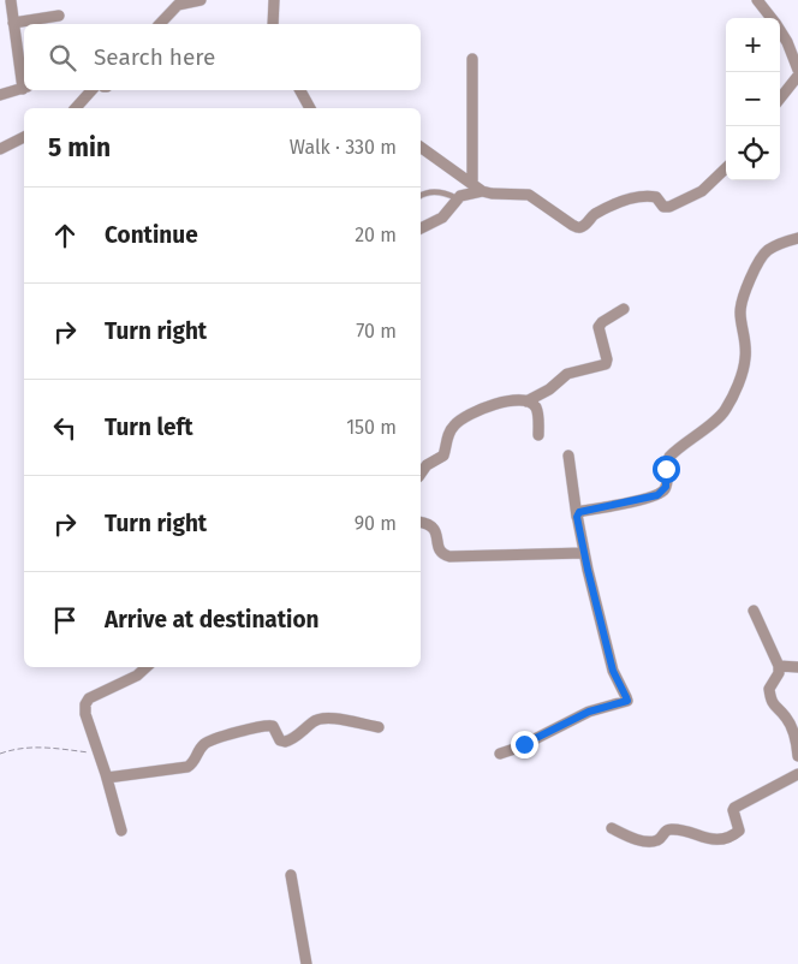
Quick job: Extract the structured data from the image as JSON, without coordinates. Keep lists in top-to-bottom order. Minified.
{"page":{"map_buttons":["+","−"],"search":"Search here","heading":["5 min","Walk · 330 m"],"list":[["Continue","20 m"],["Turn right","70 m"],["Turn left","150 m"],["Turn right","90 m"],"Arrive at destination"]}}
